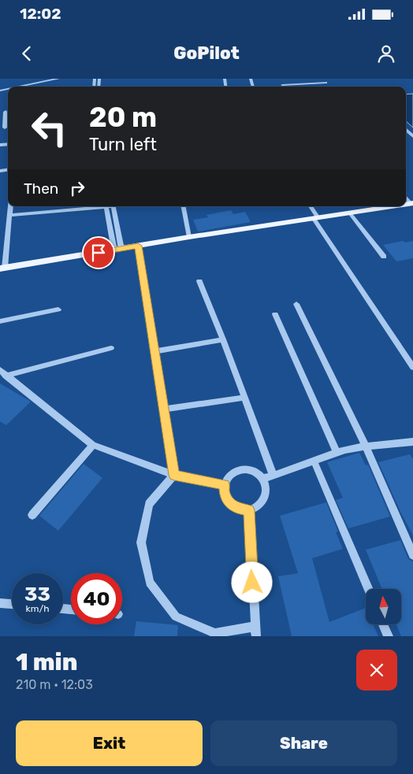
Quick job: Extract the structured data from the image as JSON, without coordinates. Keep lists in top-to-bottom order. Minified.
{"north":"top","page":{"status":"12:02","header":"GoPilot","turn":["20 m","Turn left"],"then":"Then","speed":"33 km/h","limit":"40","heading":["1 min","210 m · 12:03"],"buttons":["Exit","Share"]}}
